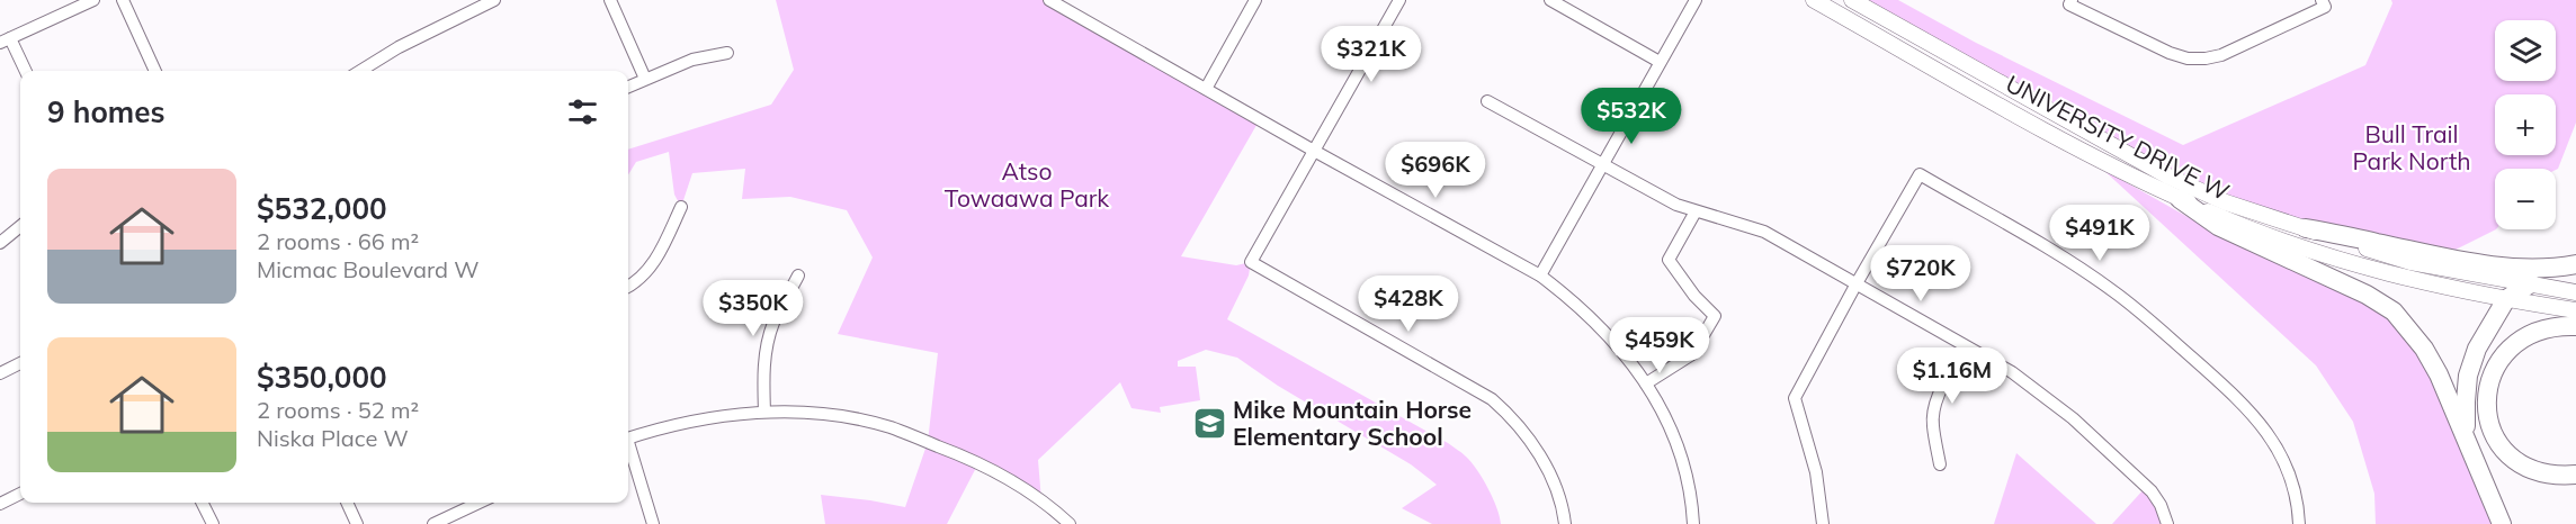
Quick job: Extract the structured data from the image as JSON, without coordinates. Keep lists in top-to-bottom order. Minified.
{"streets":{"main road":["UNIVERSITY DRIVE W"]},"parks":["Bull Trail Park North","Atso Towaawa Park"],"places":{"school or university":["Mike Mountain Horse Elementary School"]},"page":{"map_buttons":["+","−"],"price":["$321K","$532K","$696K","$491K","$720K","$428K","$350K","$459K","$1.16M"],"heading":"9 homes","list":[{"name":"$532,000","note":"2 rooms · 66 m² · Micmac Boulevard W"},{"name":"$350,000","note":"2 rooms · 52 m² · Niska Place W"}]}}
